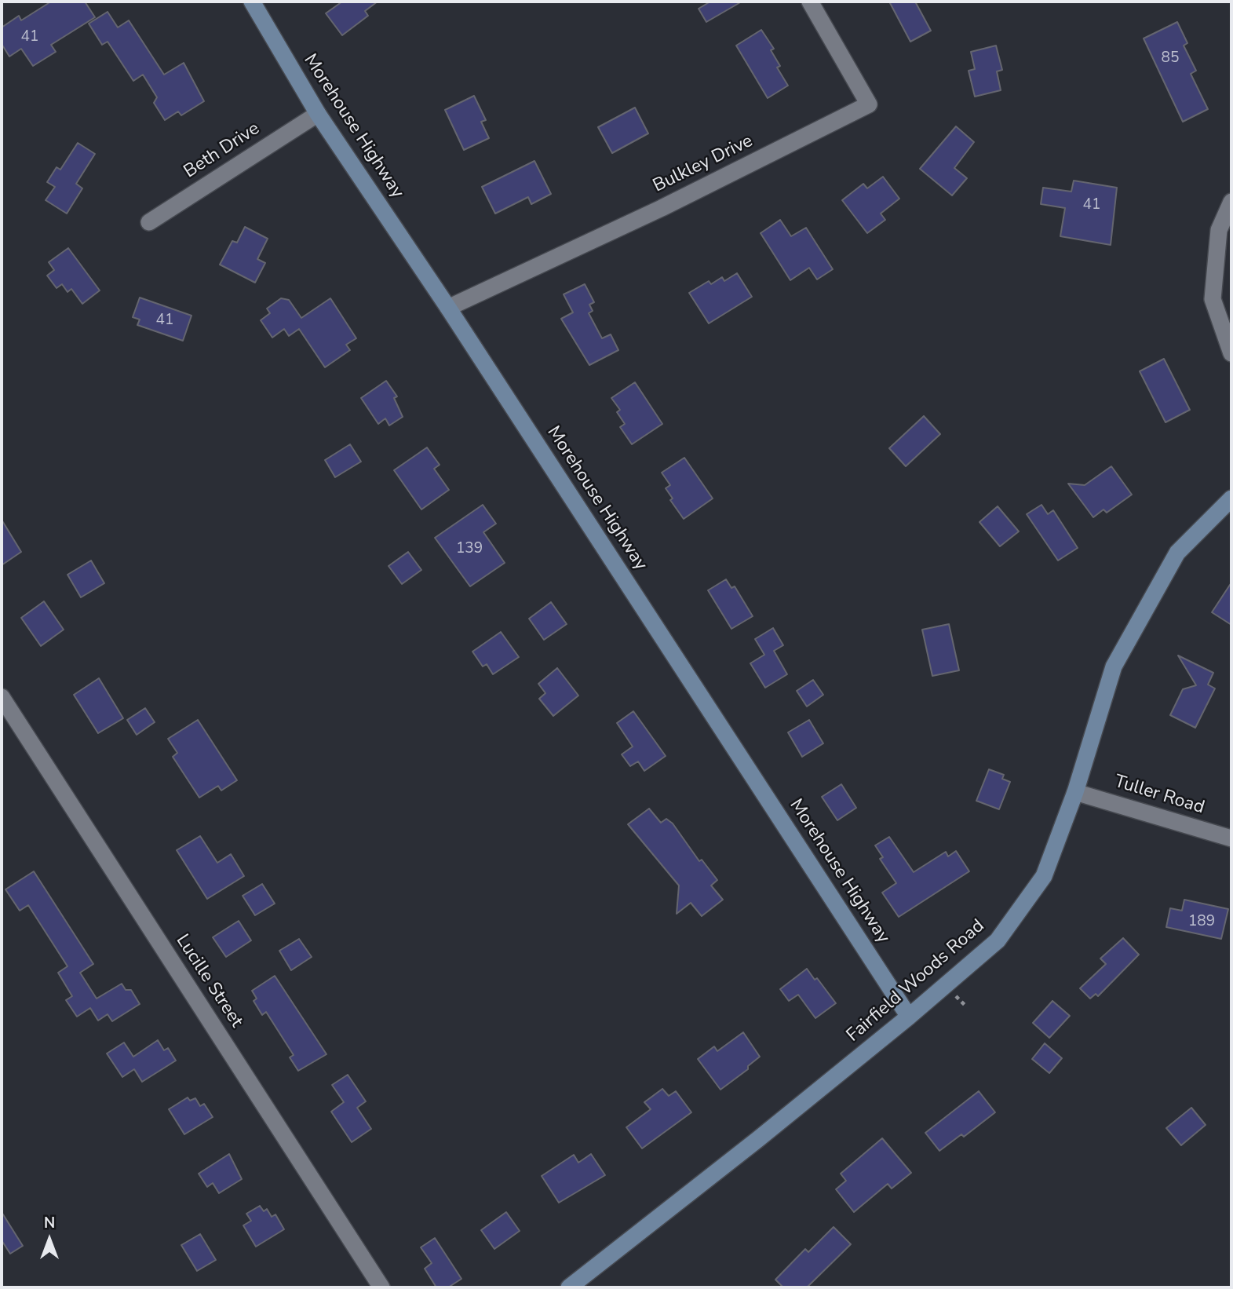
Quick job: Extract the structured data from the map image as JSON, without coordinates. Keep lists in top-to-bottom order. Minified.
{"streets":{"street":["Morehouse Highway","Beth Drive","Bulkley Drive","Tuller Road","Lucille Street","Fairfield Woods Road"]},"crossings":[["Morehouse Highway","Beth Drive"],["Morehouse Highway","Bulkley Drive"],["Morehouse Highway","Fairfield Woods Road"],["Tuller Road","Fairfield Woods Road"]],"house_numbers":["41","85","41","41","139","189"],"north":"top"}
